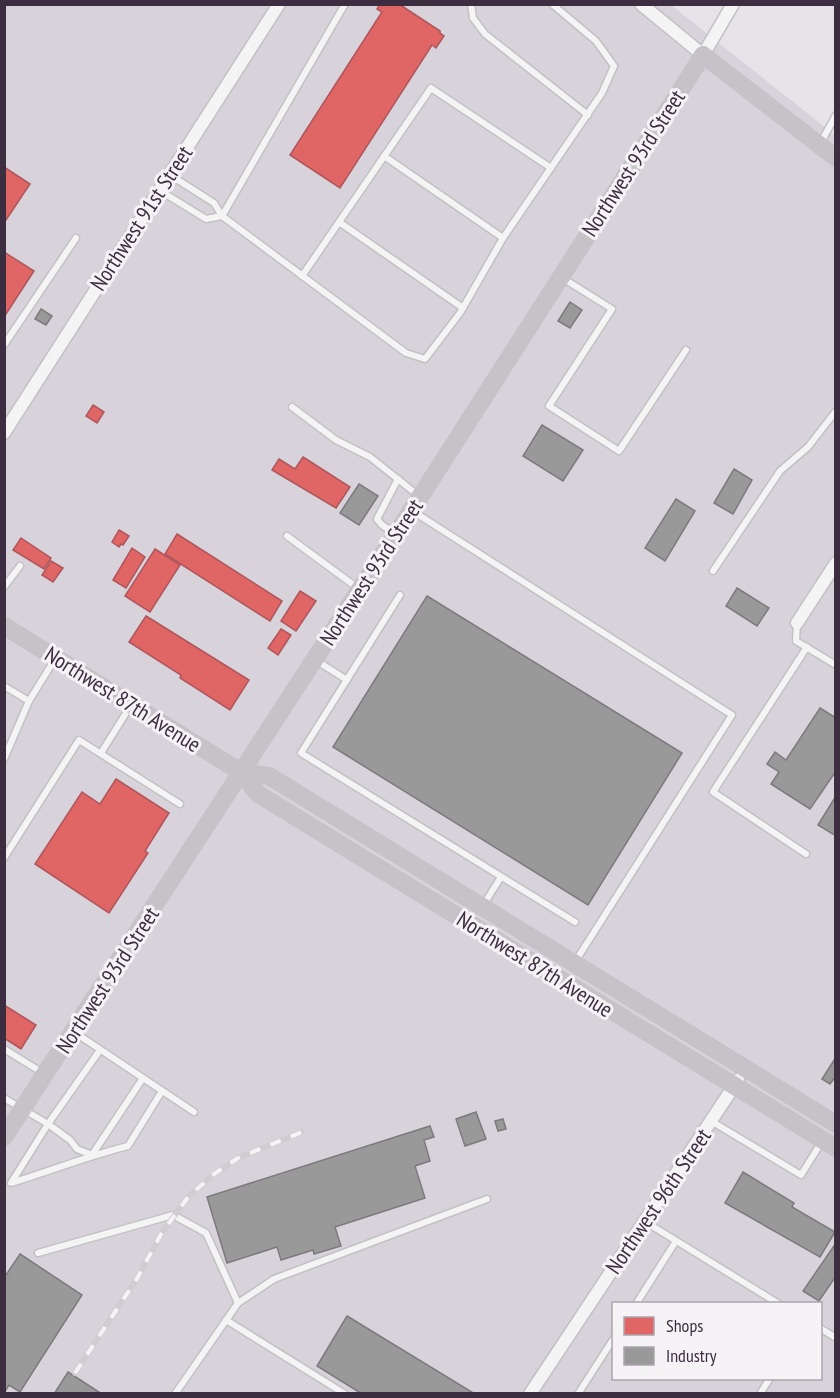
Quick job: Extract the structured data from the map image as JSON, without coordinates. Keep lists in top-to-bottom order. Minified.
{"streets":{"main road":["Northwest 93rd Street","Northwest 87th Avenue"],"street":["Northwest 91st Street","Northwest 96th Street"]},"crossings":[["Northwest 93rd Street","Northwest 87th Avenue"],["Northwest 87th Avenue","Northwest 96th Street"]],"legend":["Shops","Industry"]}
